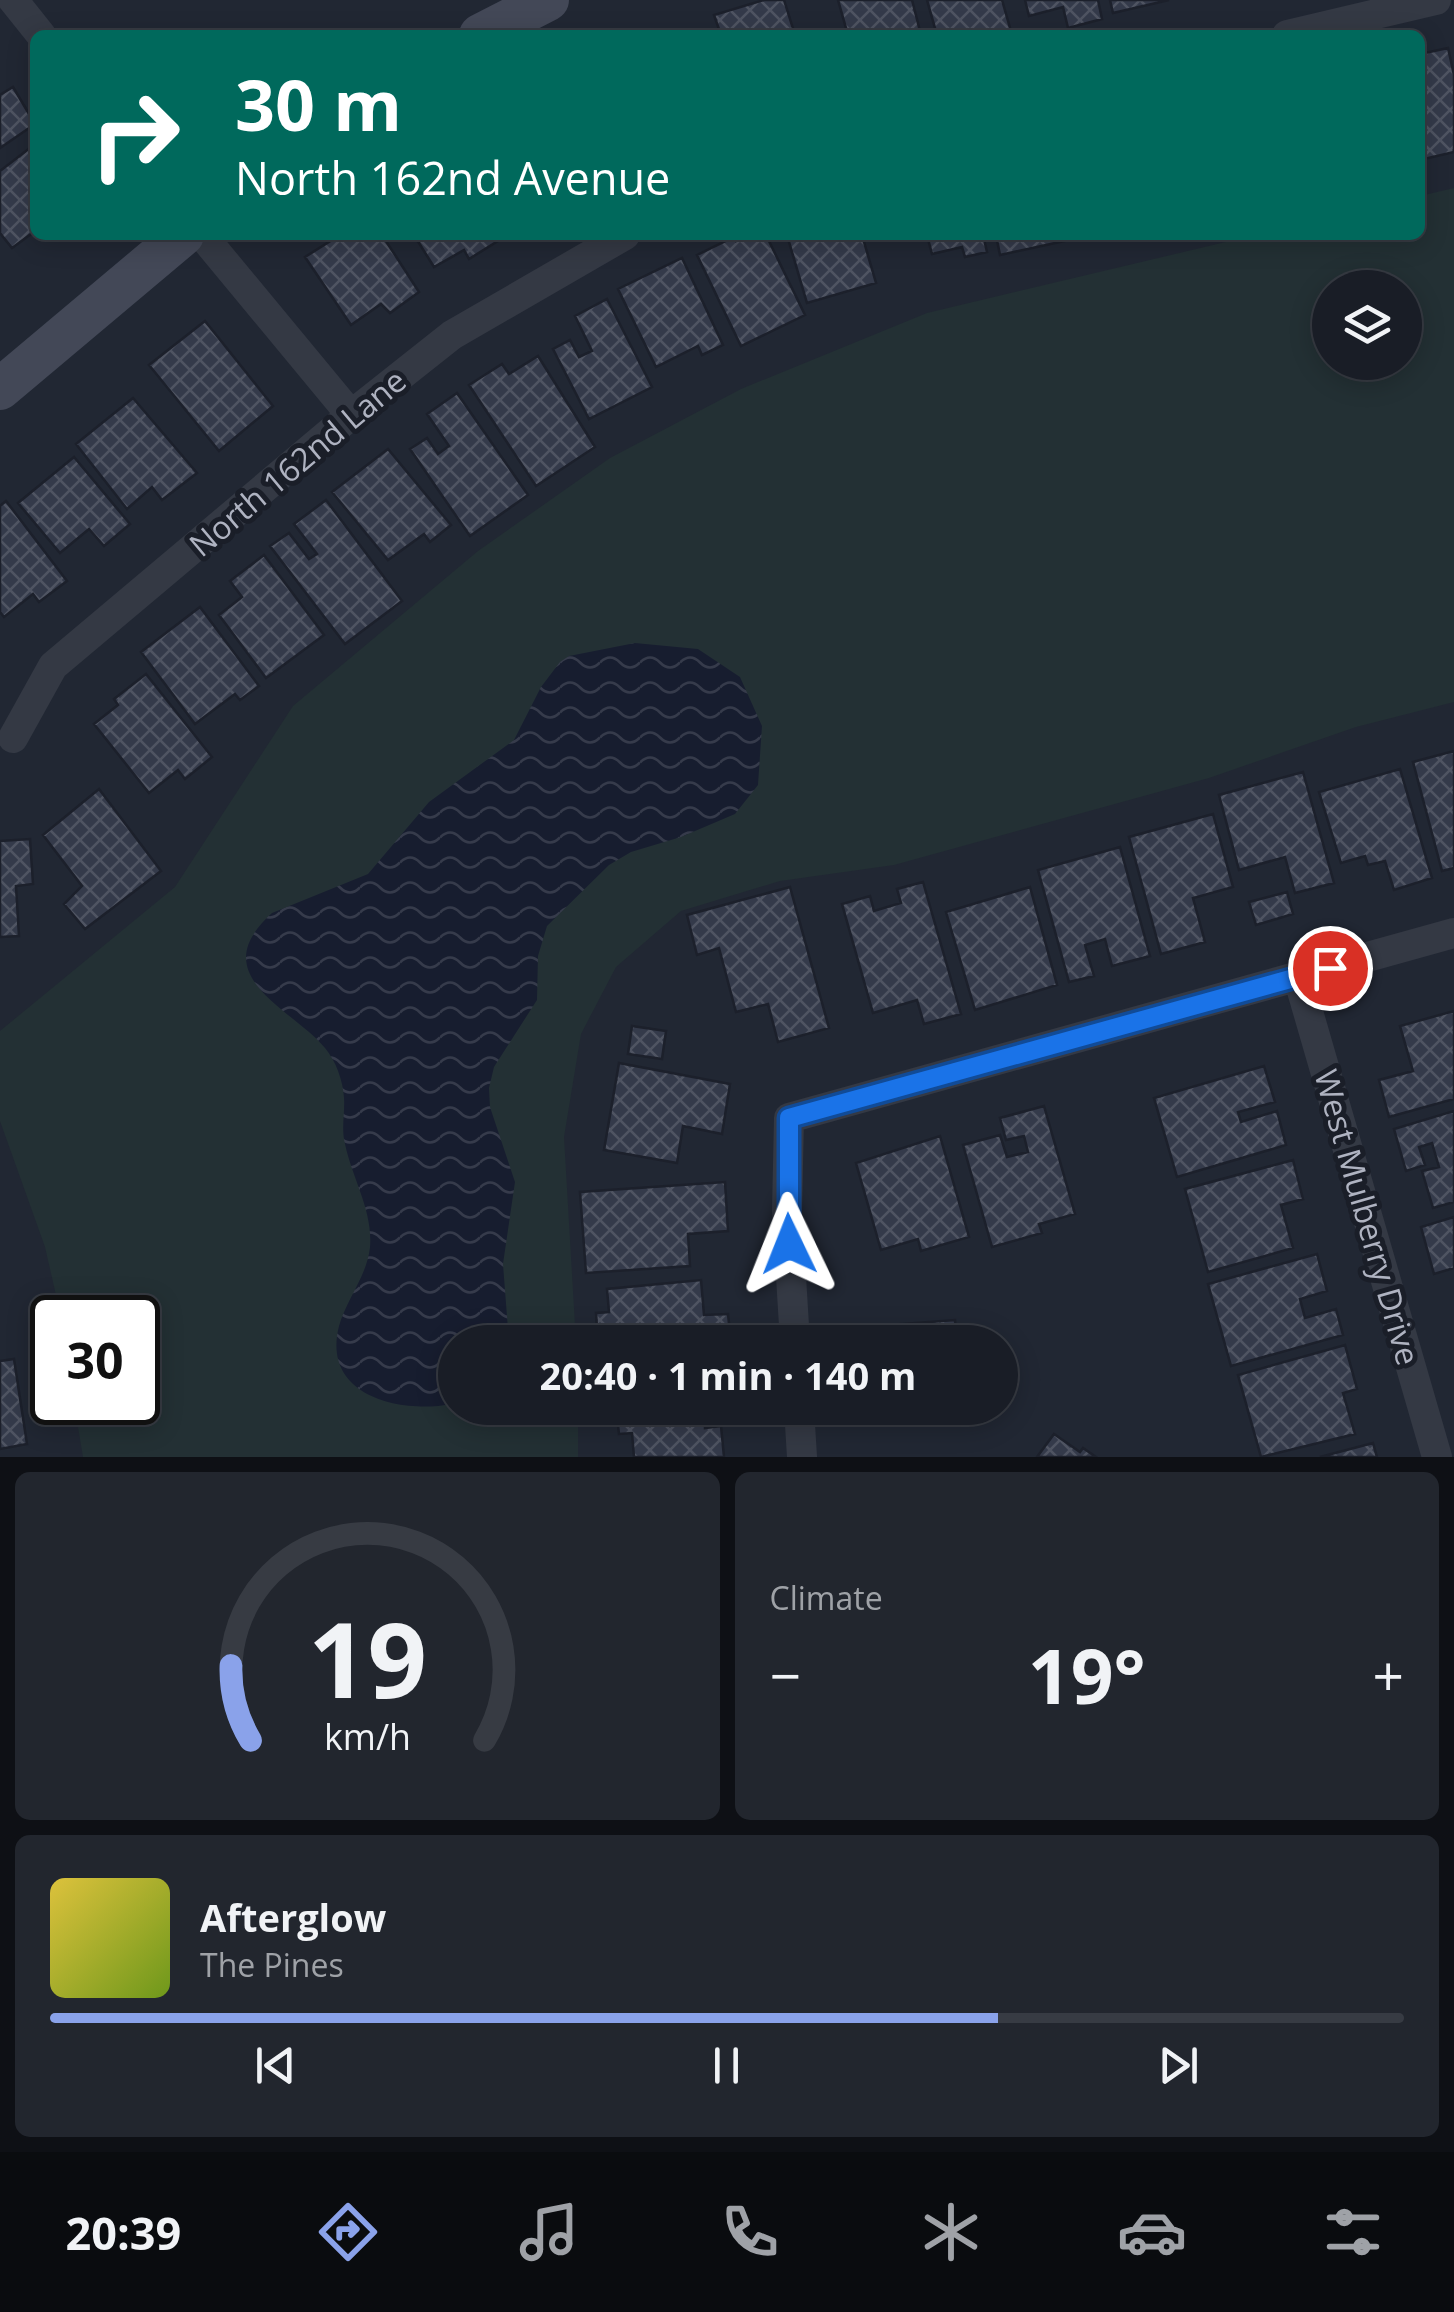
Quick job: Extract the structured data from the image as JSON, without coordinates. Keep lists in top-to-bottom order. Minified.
{"streets":{"street":["North 162nd Lane","West Mulberry Drive"]},"page":{"turn":["30 m","North 162nd Avenue"],"limit":"30","trip":"20:40 · 1 min · 140 m","tile":"Climate","heat":["−","19°","+"],"song":["Afterglow","The Pines"],"tabs":"20:39","gauge":["19","km/h"]}}
